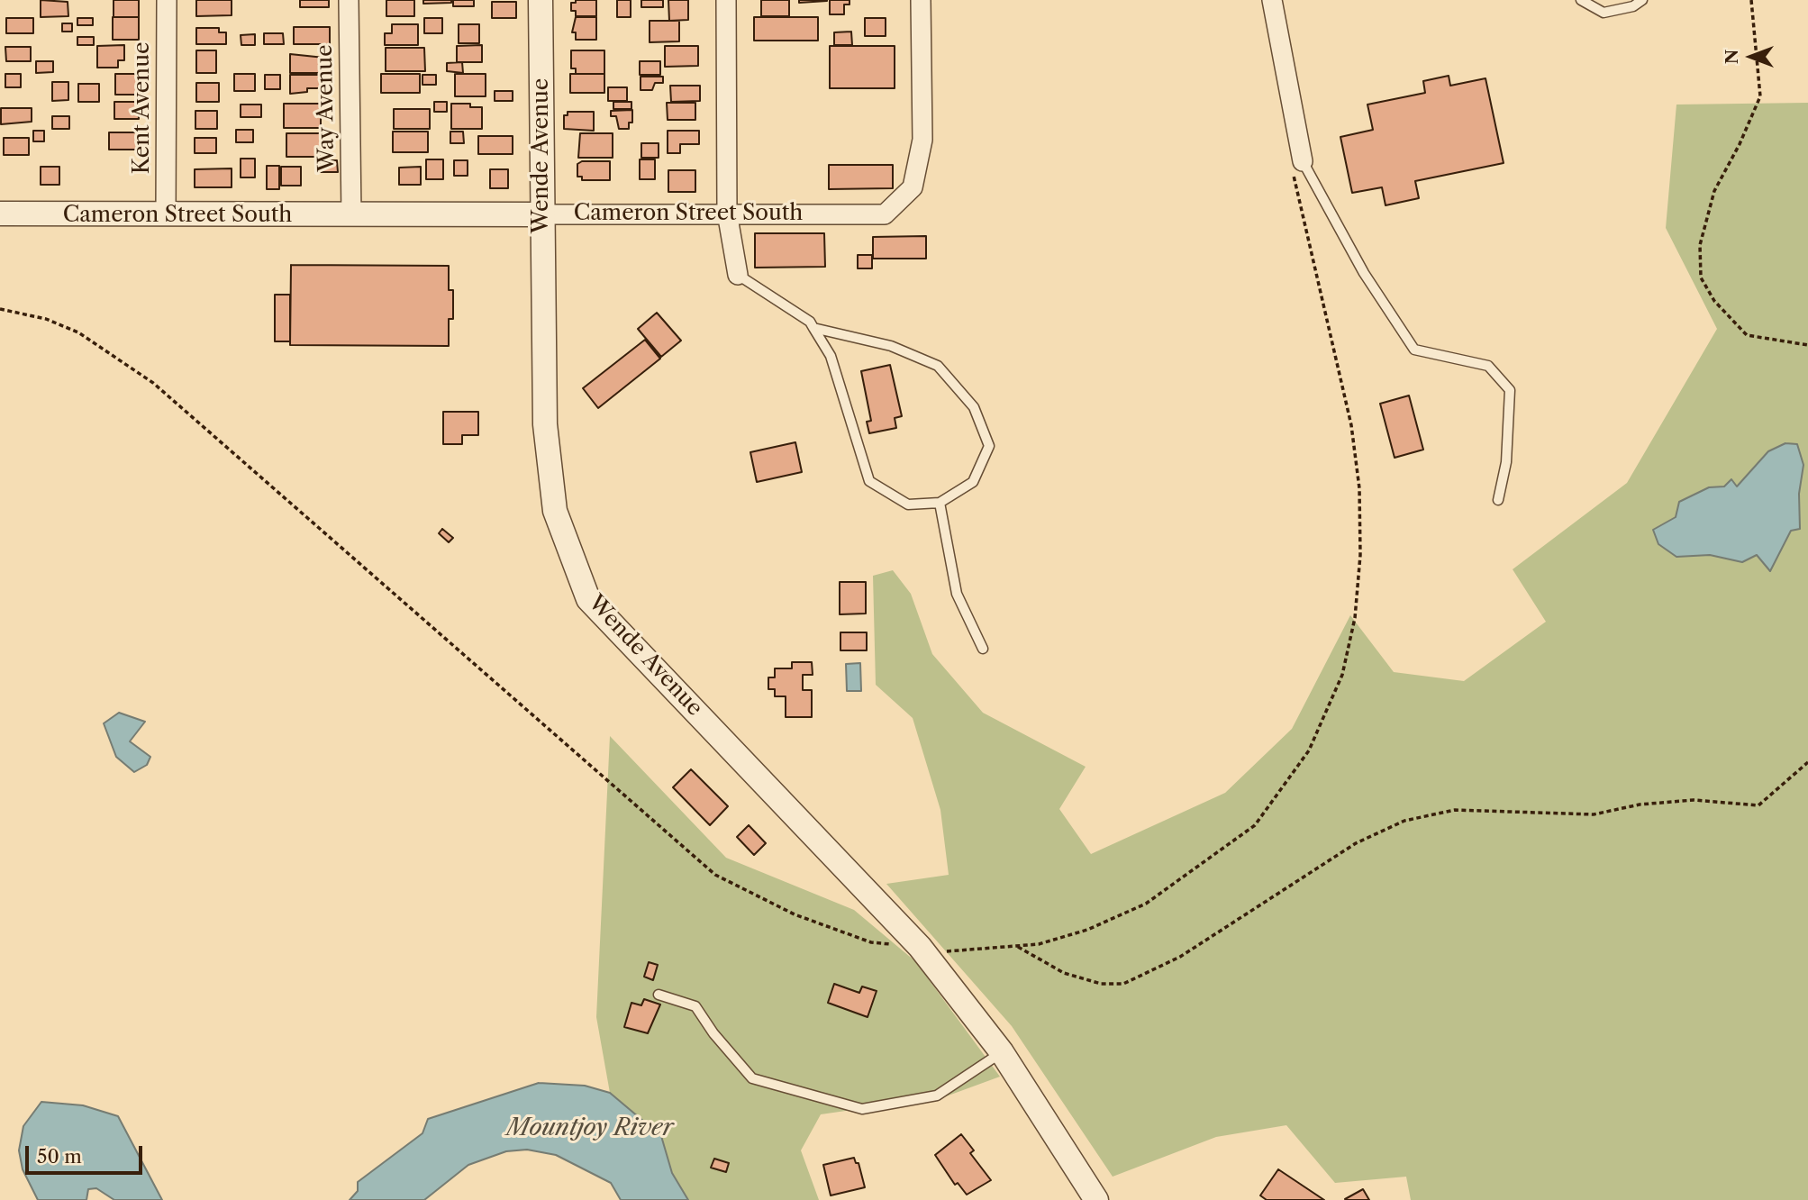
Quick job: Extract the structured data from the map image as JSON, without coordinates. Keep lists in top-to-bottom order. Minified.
{"streets":{"street":["Kent Avenue","Way Avenue","Wende Avenue","Cameron Street South"]},"crossings":[["Kent Avenue","Cameron Street South"],["Way Avenue","Cameron Street South"],["Wende Avenue","Cameron Street South"]],"water":["Mountjoy River"],"scale_bar":"50 m","north":"left"}
